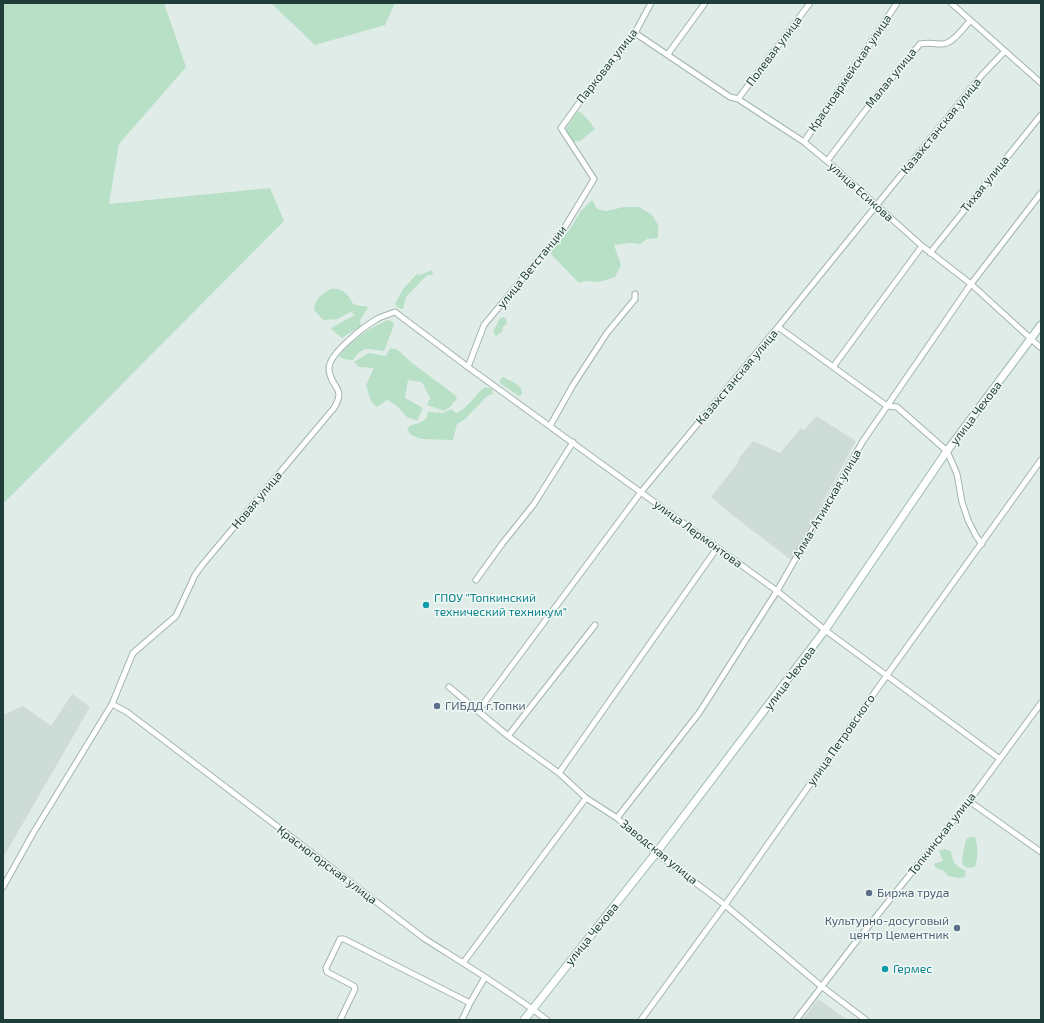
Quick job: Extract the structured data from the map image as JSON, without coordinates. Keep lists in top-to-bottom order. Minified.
{"streets":{"street":["Полевая улица","Парковая улица","Красноармейская улица","Малая улица","Казахстанская улица","Тихая улица","улица Есикова","улица Ветстанции","улица Чехова","Новая улица","Алма-Атинская улица","улица Лермонтова","улица Петровского","Топкинская улица","Заводская улица","Красногорская улица"]},"crossings":[["Полевая улица","улица Есикова"],["Парковая улица","улица Есикова"],["Парковая улица","улица Ветстанции"],["Красноармейская улица","улица Есикова"],["Малая улица","улица Есикова"],["Казахстанская улица","улица Есикова"],["Казахстанская улица","улица Лермонтова"],["Казахстанская улица","Заводская улица"],["Тихая улица","улица Есикова"],["улица Есикова","улица Чехова"],["улица Есикова","Алма-Атинская улица"],["улица Ветстанции","улица Лермонтова"],["улица Чехова","улица Лермонтова"],["улица Чехова","Заводская улица"],["улица Чехова","Красногорская улица"],["Новая улица","улица Лермонтова"],["Новая улица","Красногорская улица"],["Алма-Атинская улица","улица Лермонтова"],["Алма-Атинская улица","Заводская улица"],["улица Лермонтова","улица Петровского"],["улица Лермонтова","Топкинская улица"],["улица Петровского","Заводская улица"],["Топкинская улица","Заводская улица"]],"places":["ГПОУ \"Топкинский технический техникум\"","ГИБДД г.Топки","Биржа труда","Культурно-досуговый центр Цементник","Гермес"]}
